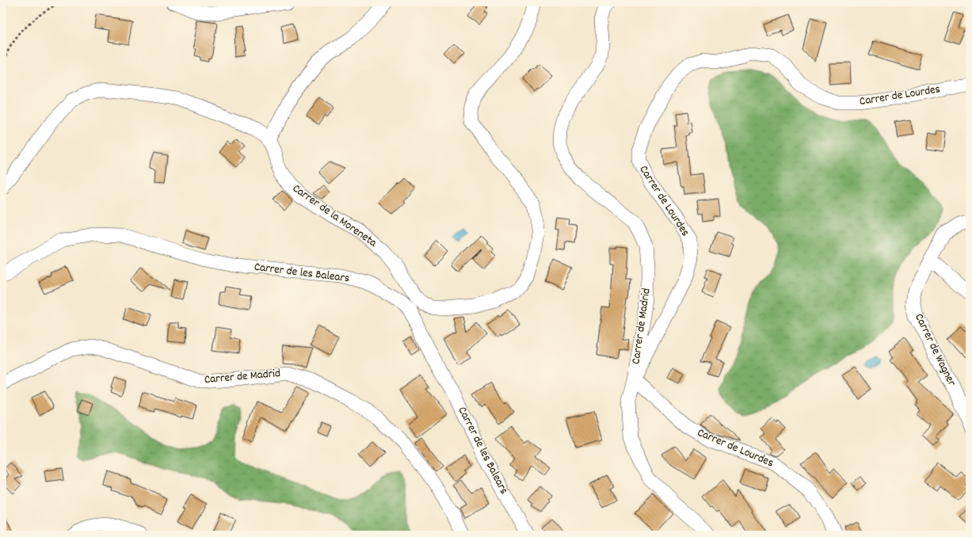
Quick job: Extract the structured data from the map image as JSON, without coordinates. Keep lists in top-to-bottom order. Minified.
{"streets":{"street":["Carrer de Lourdes","Carrer de la Moreneta","Carrer de les Balears","Carrer de Madrid","Carrer de Wagner"]},"crossings":[["Carrer de Lourdes","Carrer de Madrid"]]}
